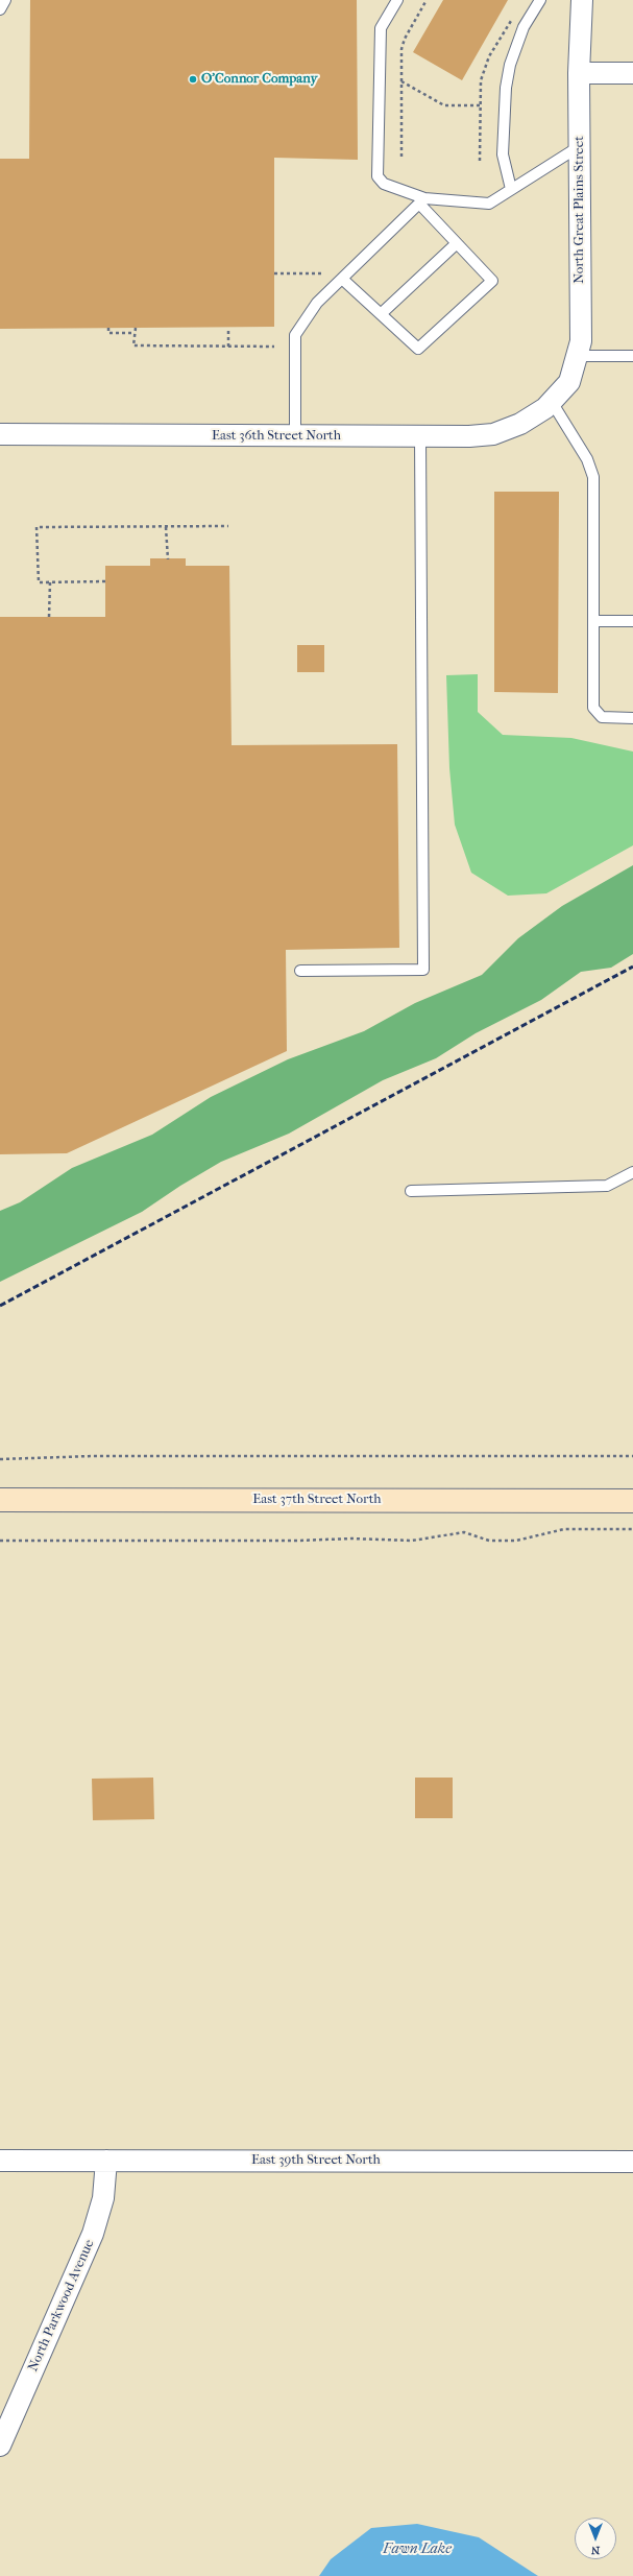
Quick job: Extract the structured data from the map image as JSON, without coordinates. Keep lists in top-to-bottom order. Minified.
{"streets":{"main road":["East 37th Street North"],"street":["North Great Plains Street","East 36th Street North","East 39th Street North","North Parkwood Avenue"]},"crossings":[["North Great Plains Street","East 36th Street North"],["East 39th Street North","North Parkwood Avenue"]],"water":["Fawn Lake"],"places":["O'Connor Company"],"north":"bottom"}
